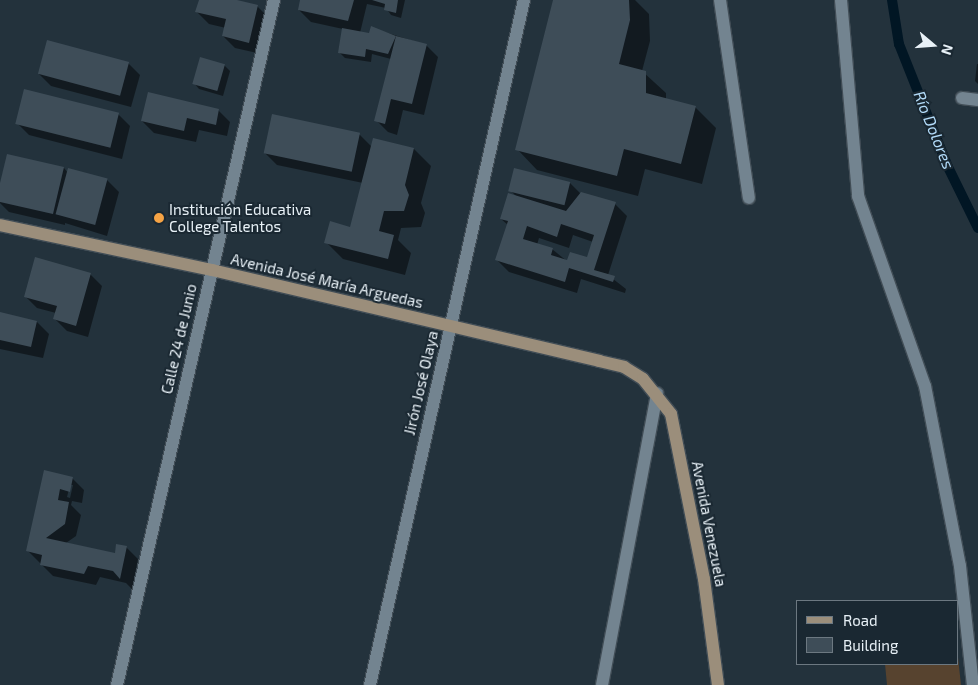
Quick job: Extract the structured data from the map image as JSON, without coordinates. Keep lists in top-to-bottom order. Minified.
{"streets":{"street":["Avenida José María Arguedas","Calle 24 de Junio","Jirón José Olaya","Avenida Venezuela"]},"crossings":[["Avenida José María Arguedas","Calle 24 de Junio"],["Avenida José María Arguedas","Jirón José Olaya"],["Avenida José María Arguedas","Avenida Venezuela"]],"water":["Río Dolores"],"places":["Institución Educativa College Talentos"],"legend":["Road","Building"],"north":"right"}
